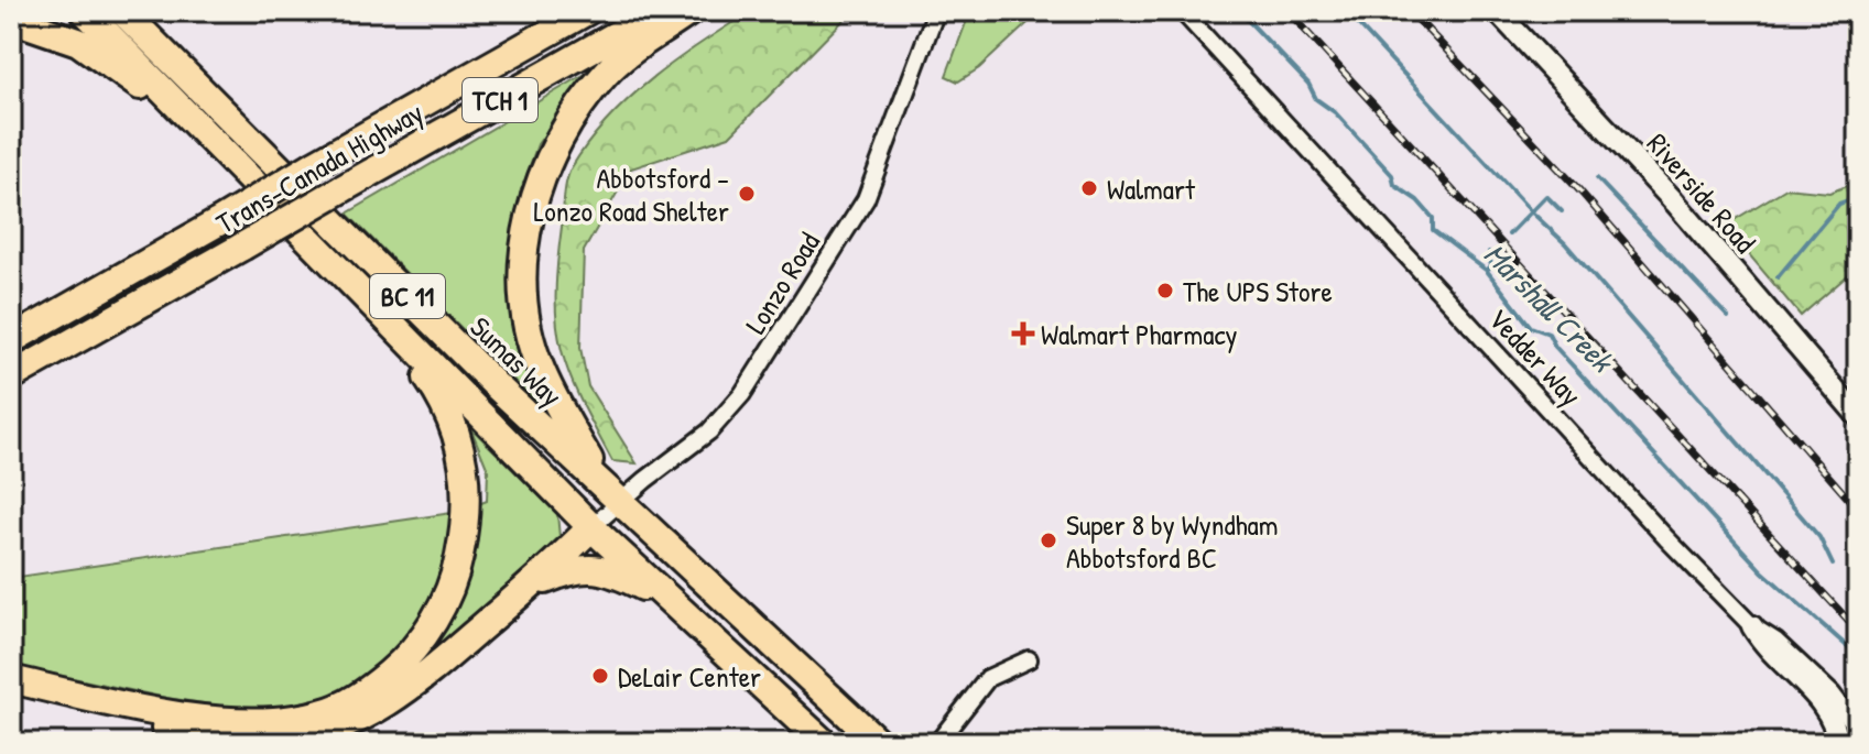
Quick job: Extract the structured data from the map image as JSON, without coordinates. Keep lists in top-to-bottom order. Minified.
{"streets":{"highway":["TCH 1","Trans-Canada Highway","BC 11","Sumas Way"],"street":["Riverside Road","Lonzo Road","Vedder Way"]},"crossings":[["Lonzo Road","BC 11"],["Lonzo Road","Sumas Way"]],"water":["Marshall Creek"],"places":{"other":["Walmart","Abbotsford – Lonzo Road Shelter","The UPS Store","Super 8 by Wyndham Abbotsford BC","DeLair Center"],"health":["Walmart Pharmacy"]}}
